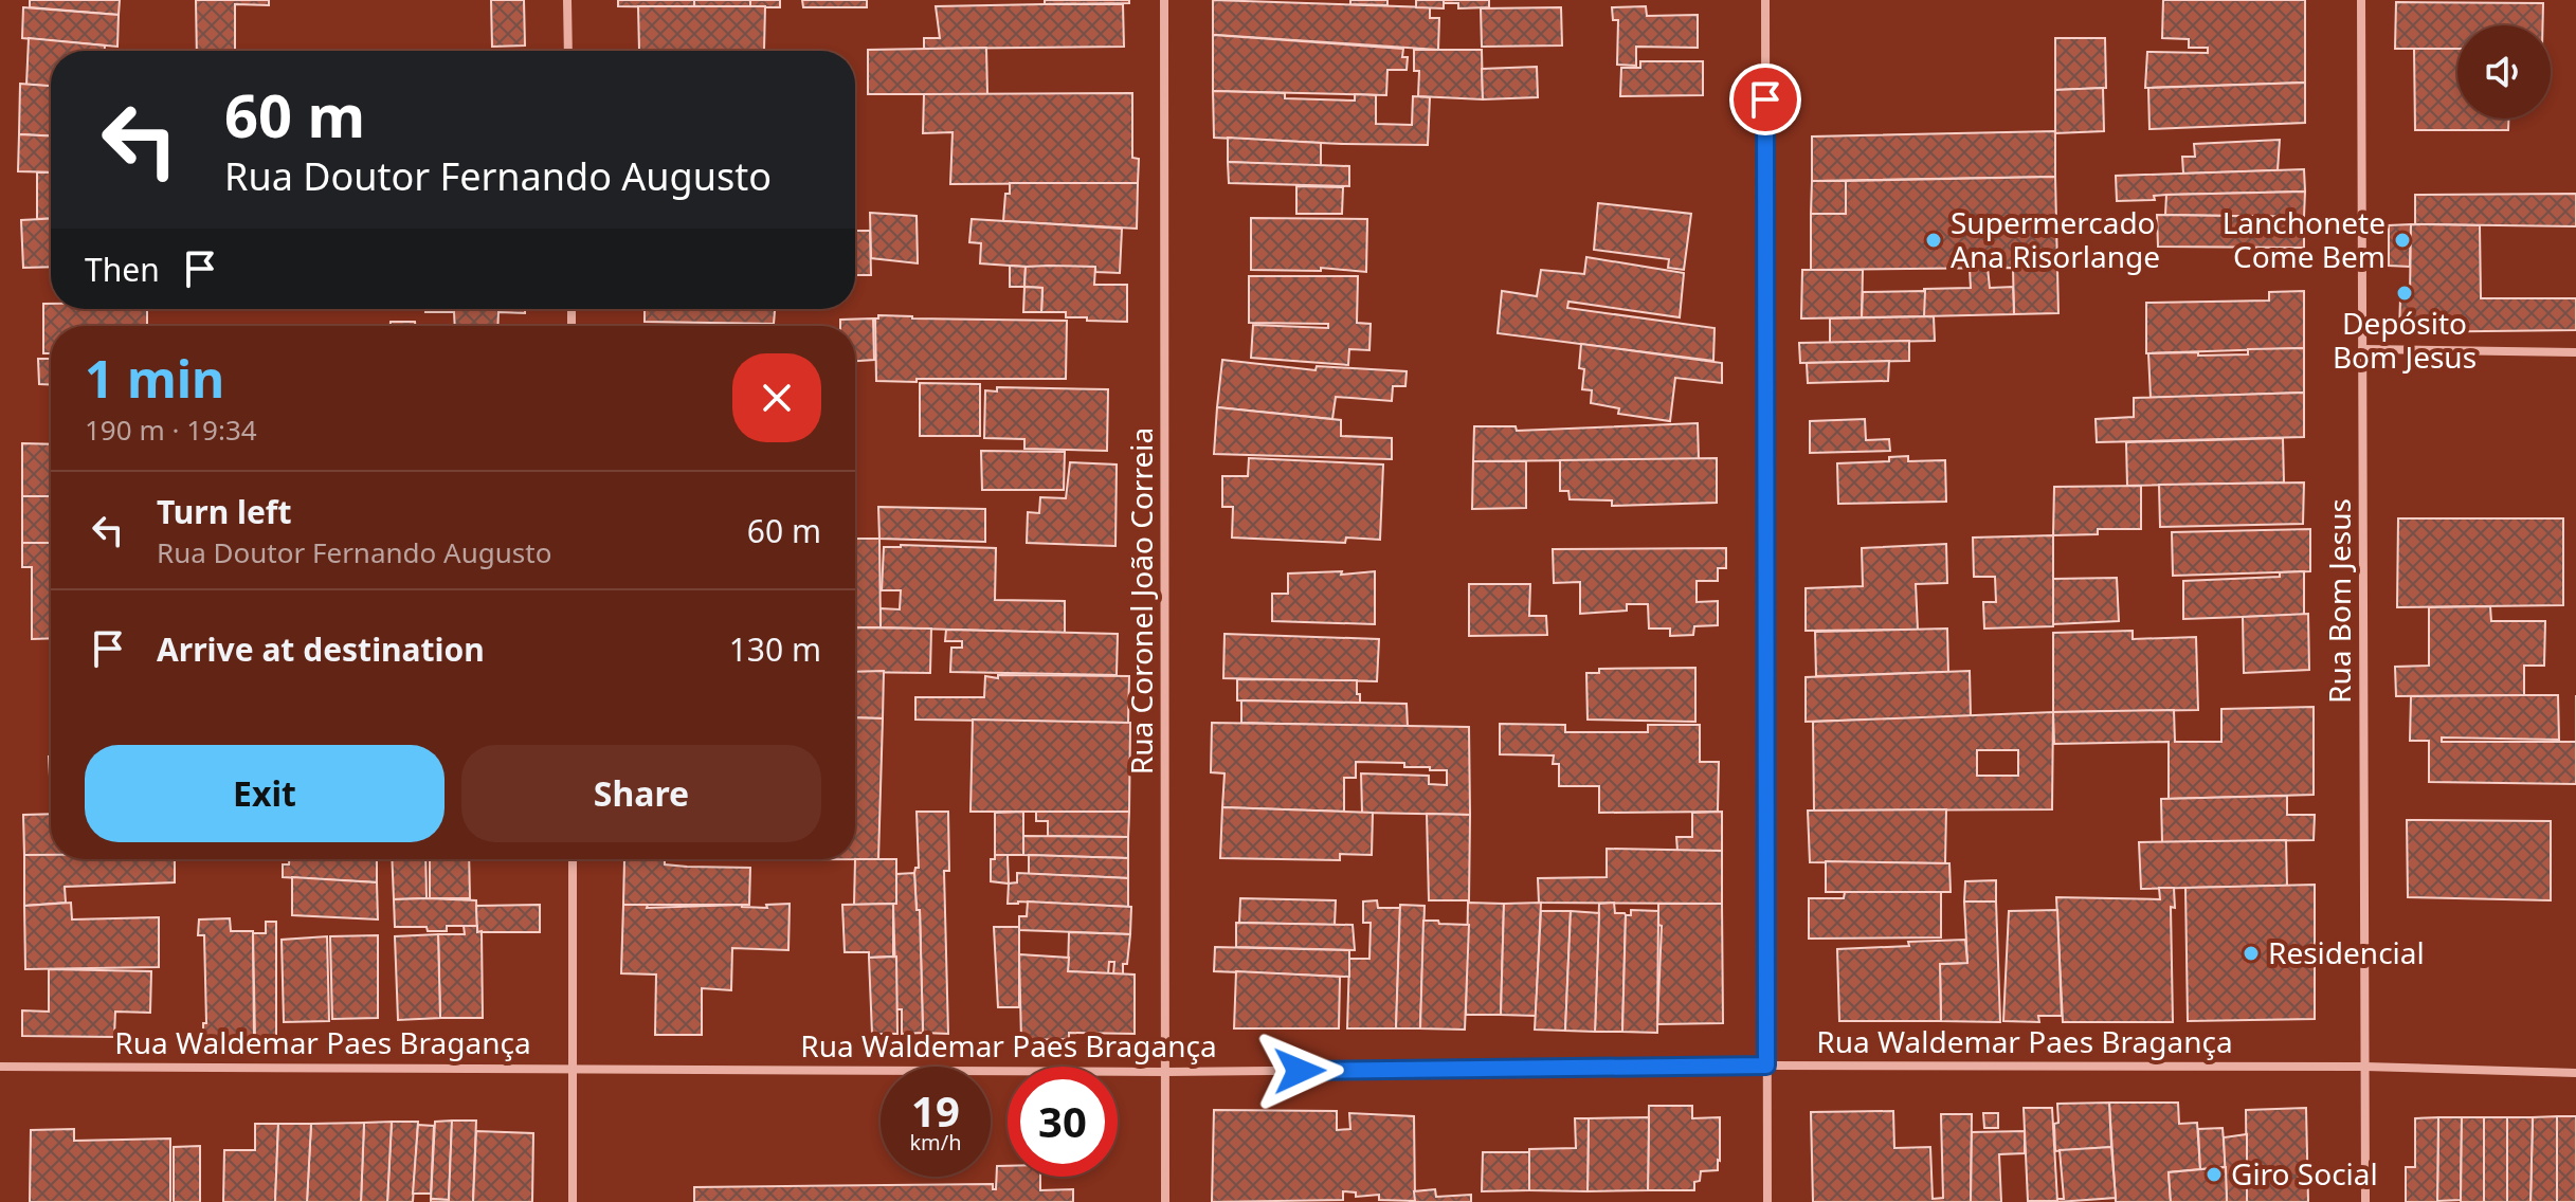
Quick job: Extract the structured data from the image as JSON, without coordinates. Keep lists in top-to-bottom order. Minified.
{"streets":{"street":["Rua Coronel João Correia","Rua Bom Jesus","Rua Waldemar Paes Bragança"]},"crossings":[["Rua Coronel João Correia","Rua Waldemar Paes Bragança"],["Rua Bom Jesus","Rua Waldemar Paes Bragança"]],"places":["Supermercado Ana Risorlange","Lanchonete Come Bem","Depósito Bom Jesus","Residencial","Giro Social"],"page":{"turn":["60 m","Rua Doutor Fernando Augusto"],"then":"Then","heading":["1 min","190 m · 19:34"],"list":[{"name":"Turn left","note":"Rua Doutor Fernando Augusto","value":"60 m"},{"name":"Arrive at destination","value":"130 m"}],"buttons":["Exit","Share"],"speed":"19 km/h","limit":"30"}}
